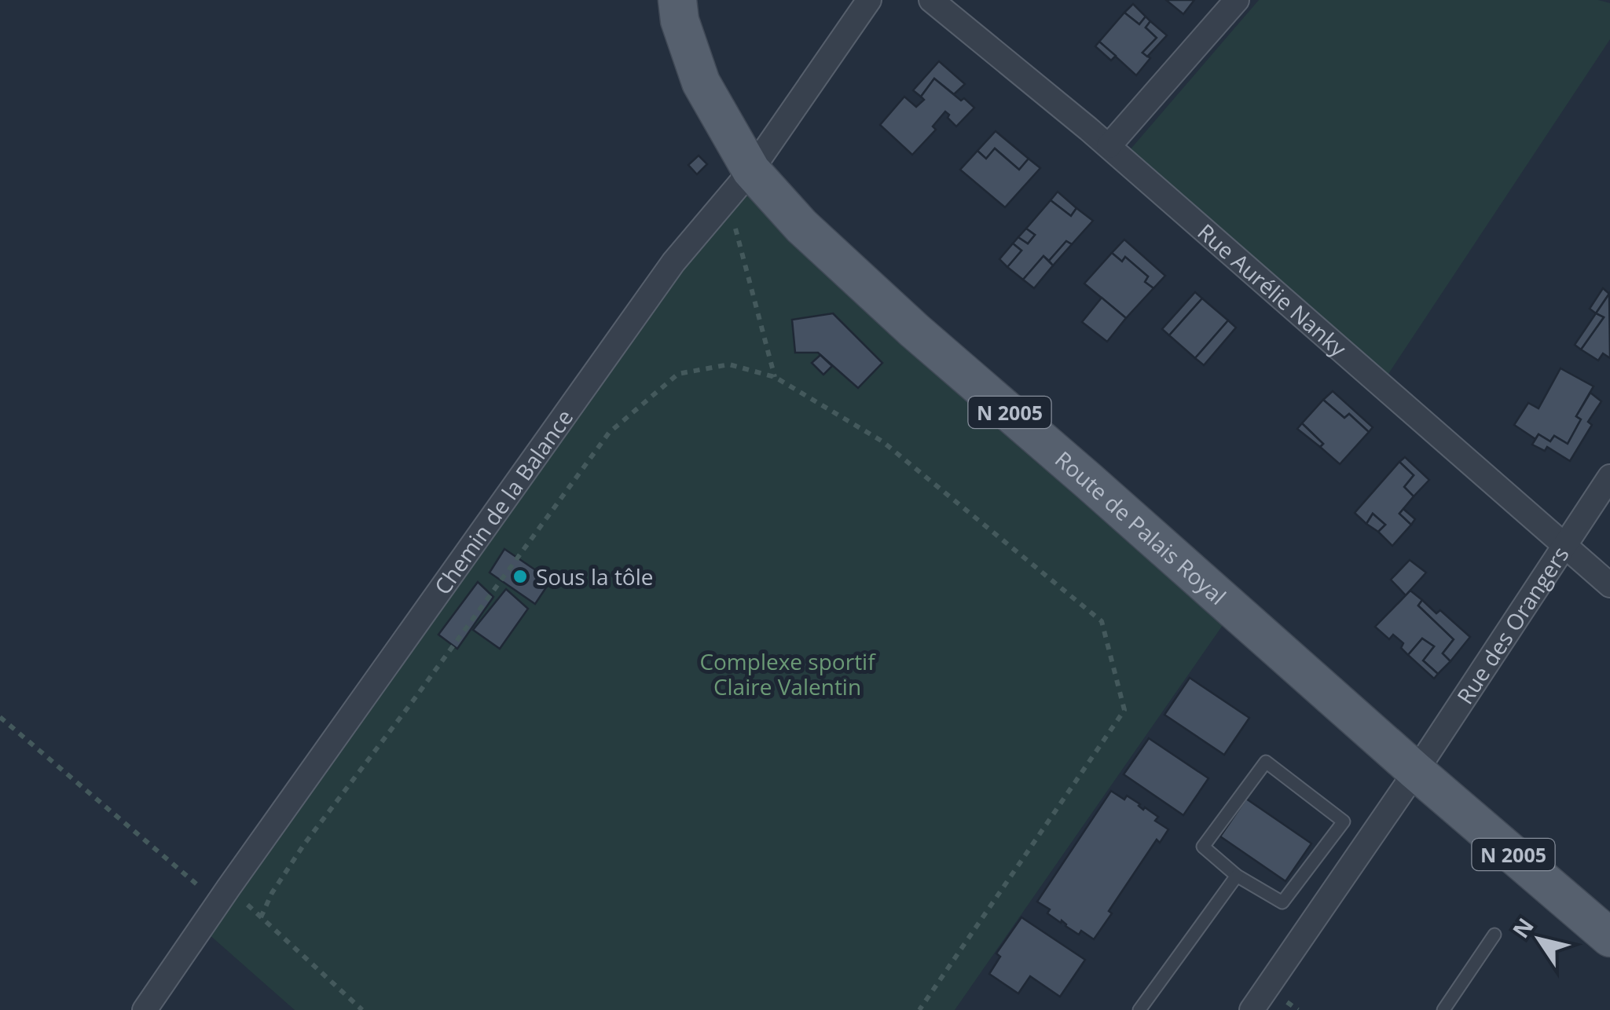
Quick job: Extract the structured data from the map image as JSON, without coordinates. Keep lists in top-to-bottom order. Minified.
{"streets":{"main road":["N 2005","Route de Palais Royal"],"street":["Rue Aurélie Nanky","Chemin de la Balance","Rue des Orangers"]},"crossings":[["Rue Aurélie Nanky","Rue des Orangers"],["Chemin de la Balance","Route de Palais Royal"],["Route de Palais Royal","Rue des Orangers"]],"parks":["Complexe sportif Claire Valentin"],"places":["Sous la tôle"],"north":"top left"}
